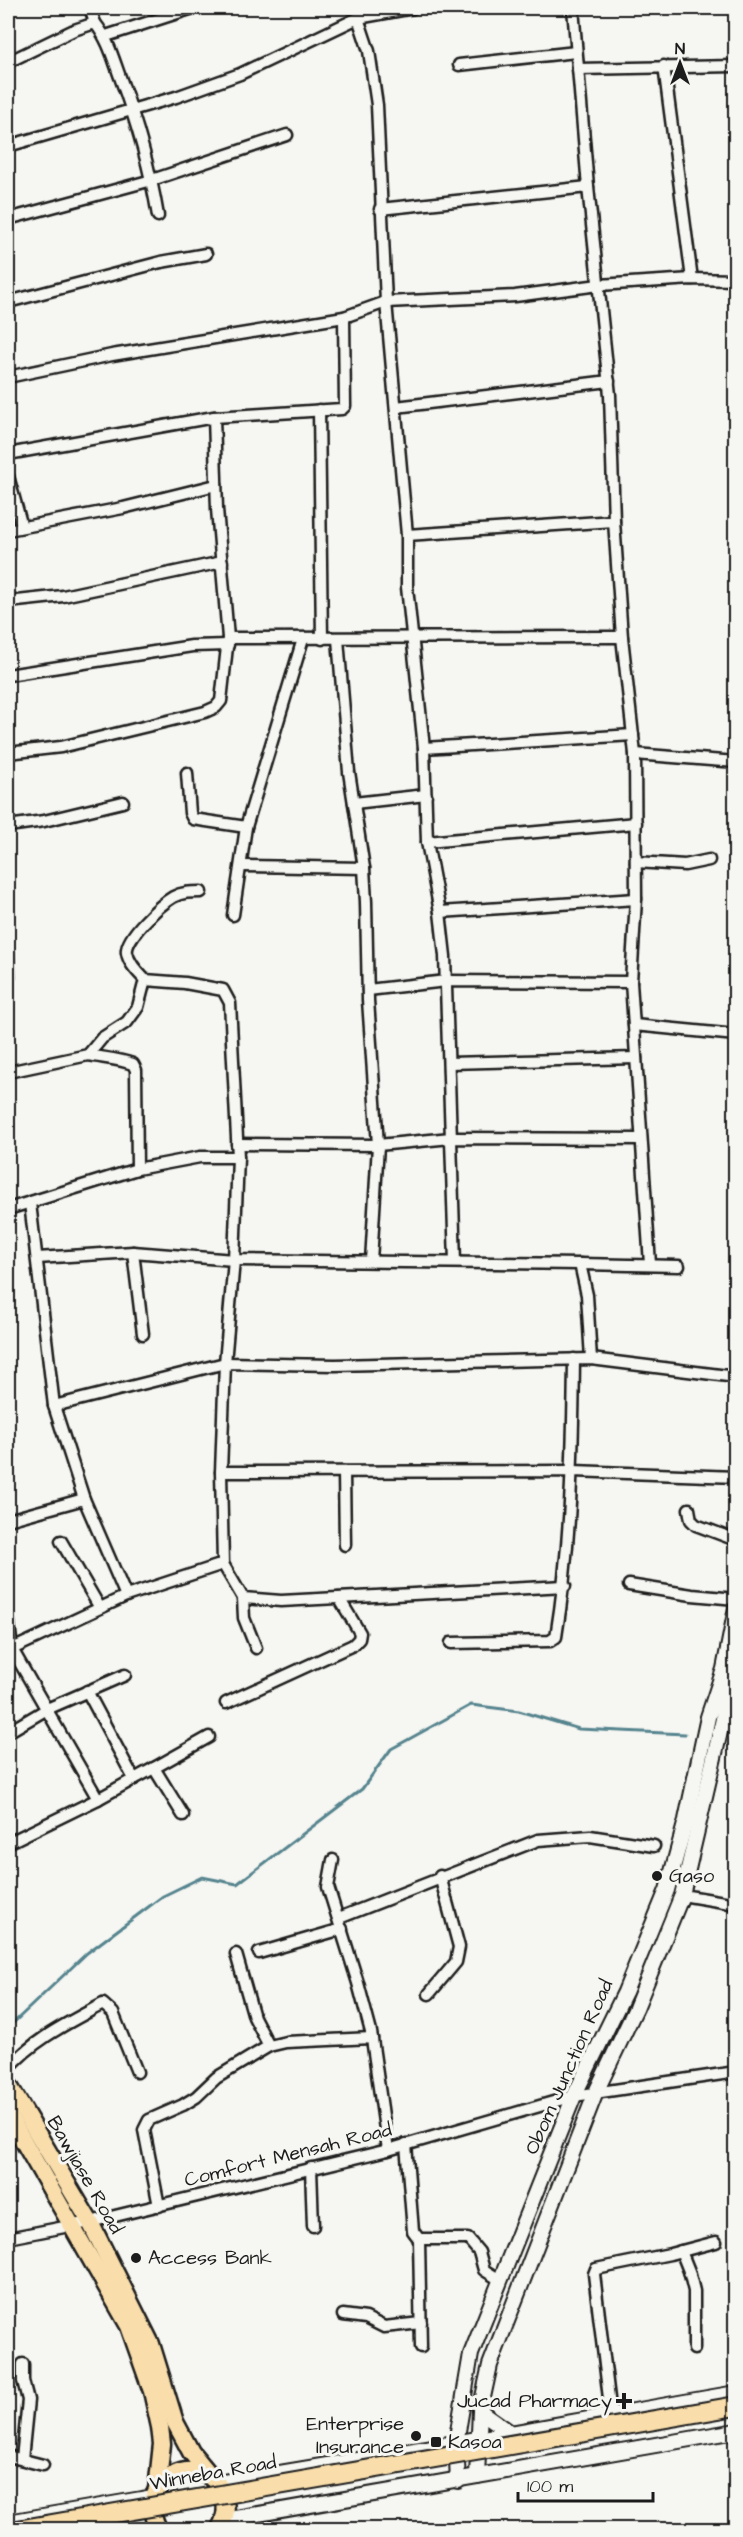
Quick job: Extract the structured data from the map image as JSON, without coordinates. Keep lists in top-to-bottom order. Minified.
{"streets":{"highway":["Winneba Road"],"main road":["Obom Junction Road","Bawjiase Road"],"street":["Comfort Mensah Road"]},"crossings":[["Obom Junction Road","Comfort Mensah Road"],["Obom Junction Road","Winneba Road"],["Comfort Mensah Road","Bawjiase Road"],["Bawjiase Road","Winneba Road"]],"places":{"other":["Gaso","Access Bank","Enterprise Insurance"],"health":["Jucad Pharmacy"],"transit":["Kasoa"]},"scale_bar":"100 m","north":"top"}
